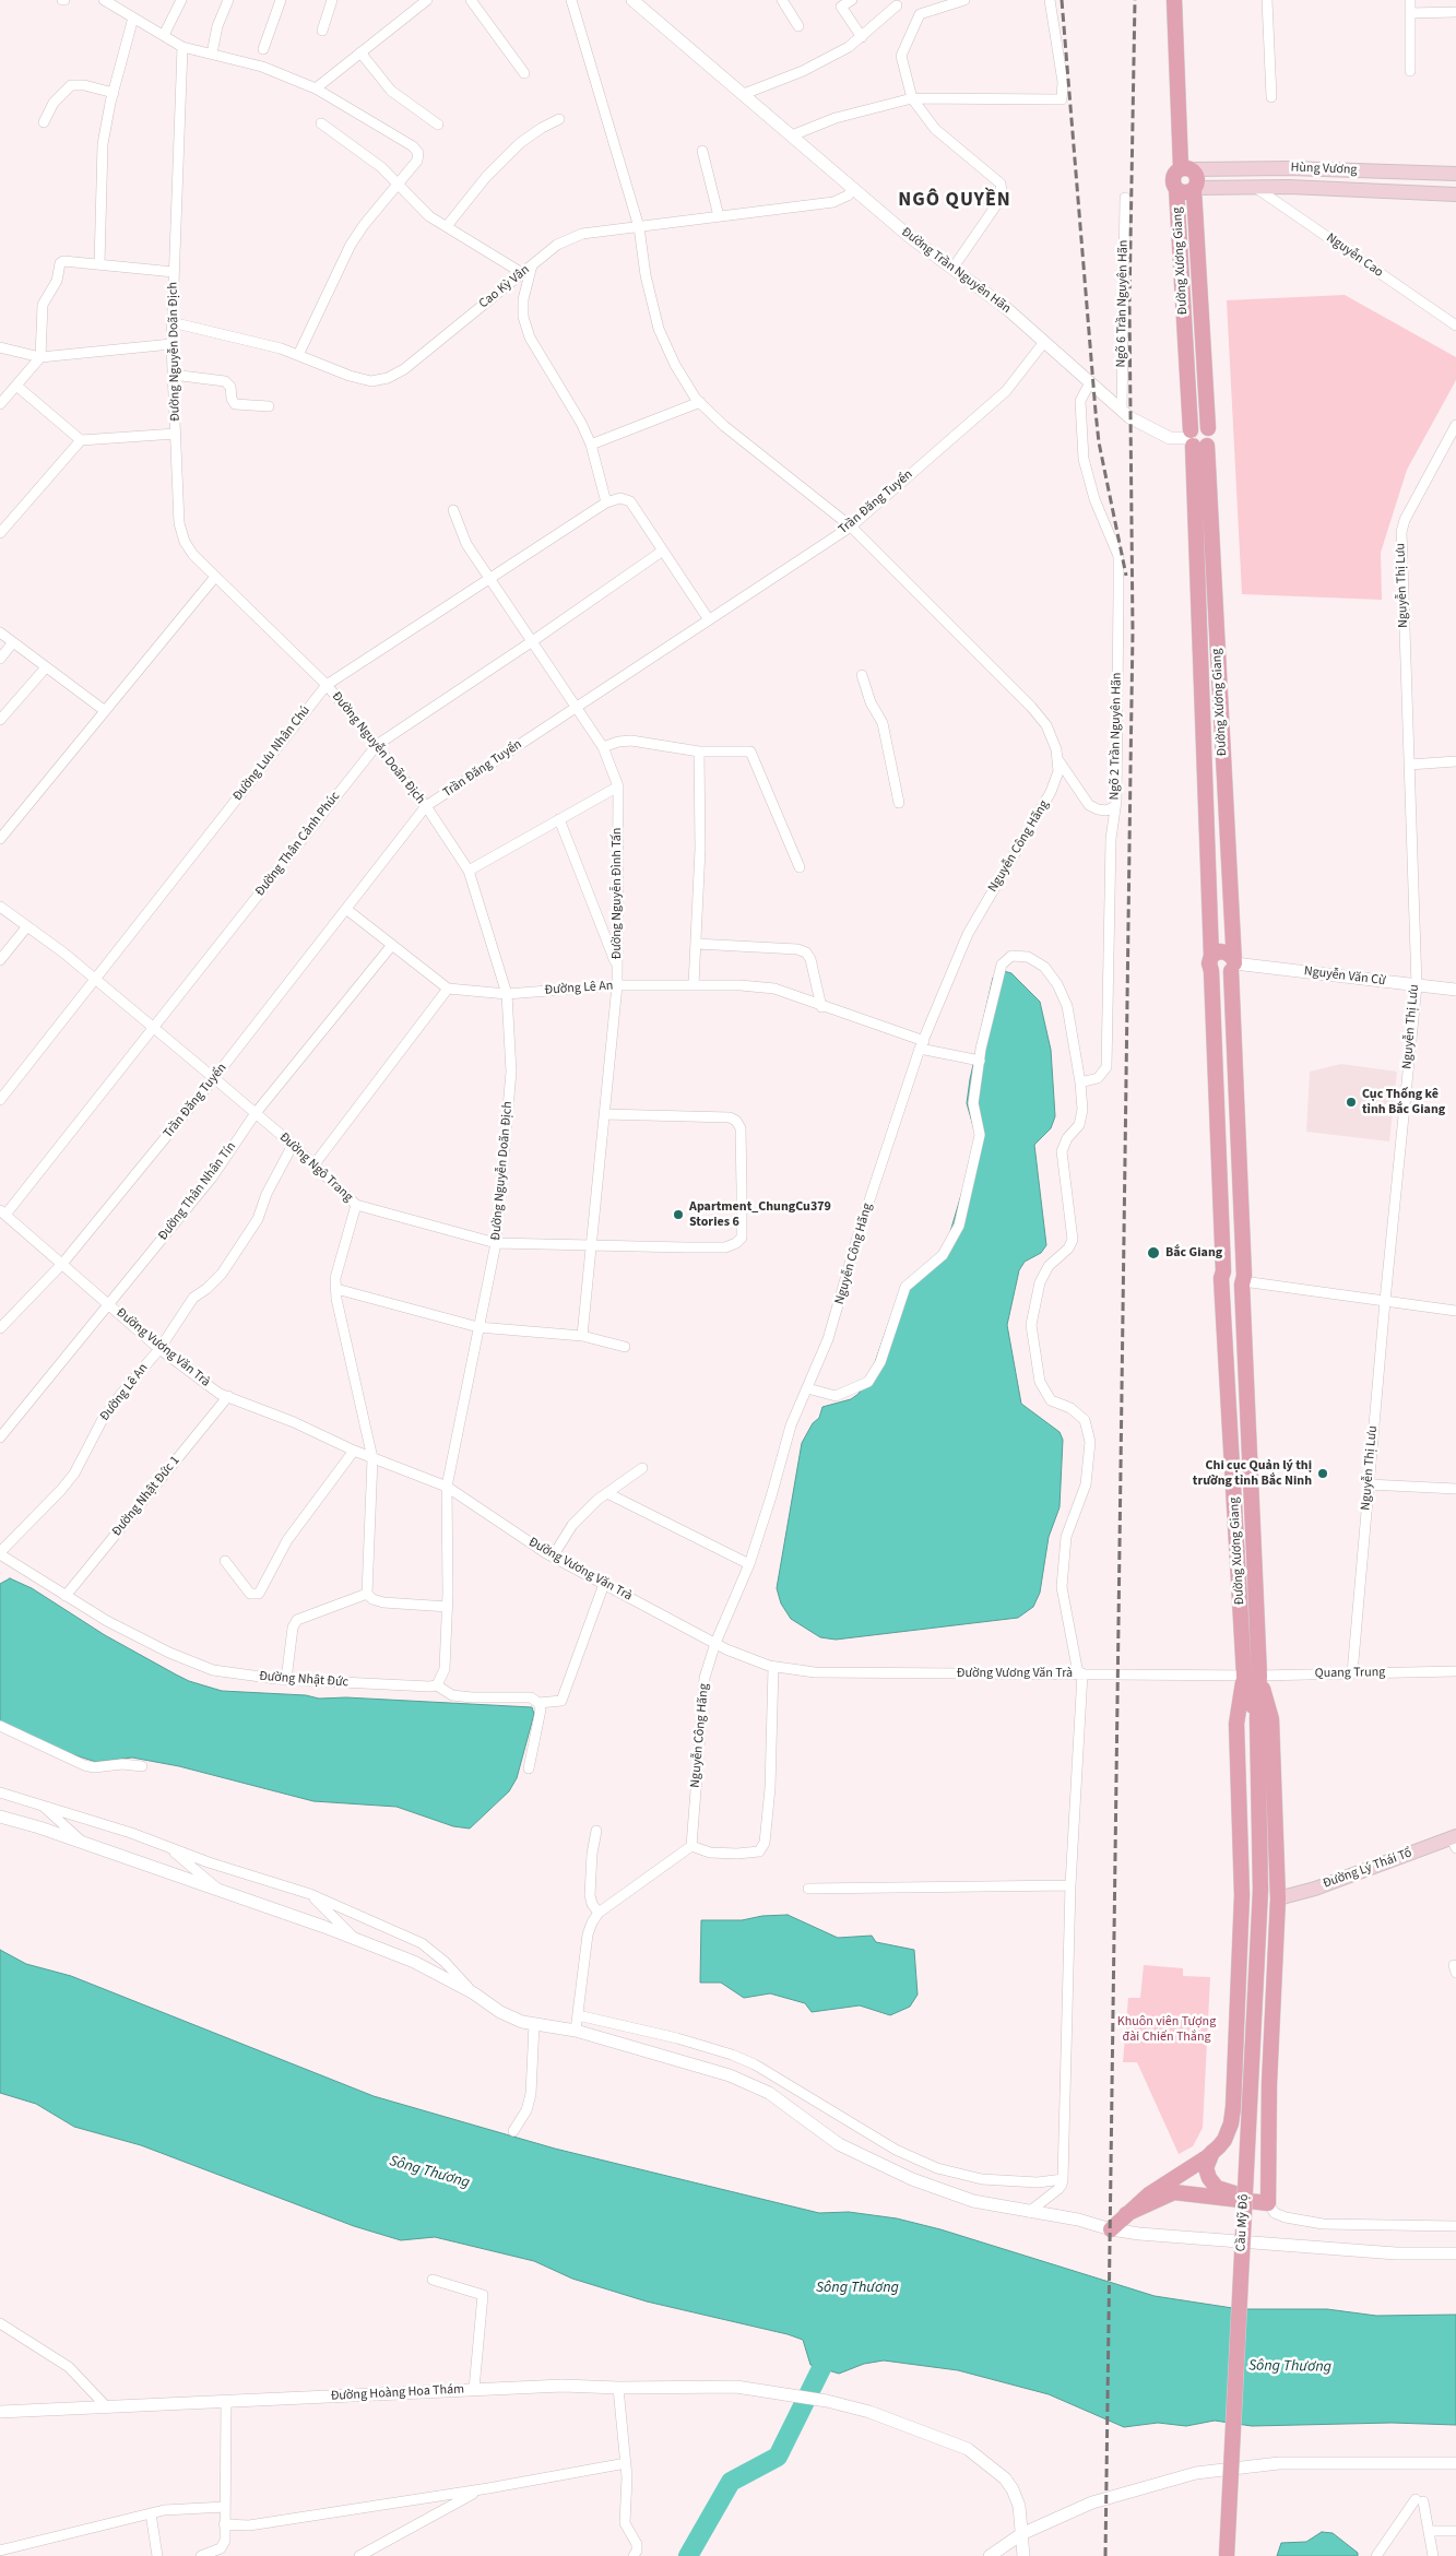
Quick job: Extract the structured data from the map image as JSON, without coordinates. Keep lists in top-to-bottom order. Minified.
{"streets":{"main road":["Hùng Vương","Đường Xương Giang","Đường Lý Thái Tổ","Cầu Mỹ Độ"],"street":["Nguyễn Cao","Đường Trần Nguyên Hãn","Cao Kỳ Vân","Ngõ 6 Trần Nguyên Hãn","Đường Nguyễn Doãn Địch","Trần Đăng Tuyển","Nguyễn Thị Lưu","Ngõ 2 Trần Nguyên Hãn","Đường Lưu Nhân Chú","Đường Thân Cảnh Phúc","Nguyễn Công Hãng","Đường Nguyễn Đình Tấn","Nguyễn Văn Cừ","Đường Lê An","Đường Ngô Trang","Đường Thân Nhân Tín","Đường Vương Văn Trà","Đường Nhật Đức 1","Quang Trung","Đường Nhật Đức","Đường Hoàng Hoa Thám"]},"crossings":[["Hùng Vương","Nguyễn Cao"],["Hùng Vương","Đường Xương Giang"],["Đường Xương Giang","Đường Trần Nguyên Hãn"],["Đường Xương Giang","Nguyễn Văn Cừ"],["Đường Xương Giang","Đường Vương Văn Trà"],["Đường Xương Giang","Quang Trung"],["Đường Xương Giang","Cầu Mỹ Độ"],["Đường Trần Nguyên Hãn","Cao Kỳ Vân"],["Đường Trần Nguyên Hãn","Ngõ 6 Trần Nguyên Hãn"],["Đường Trần Nguyên Hãn","Trần Đăng Tuyển"],["Đường Trần Nguyên Hãn","Ngõ 2 Trần Nguyên Hãn"],["Cao Kỳ Vân","Đường Nguyễn Doãn Địch"],["Cao Kỳ Vân","Nguyễn Công Hãng"],["Đường Nguyễn Doãn Địch","Trần Đăng Tuyển"],["Đường Nguyễn Doãn Địch","Đường Lưu Nhân Chú"],["Đường Nguyễn Doãn Địch","Đường Thân Cảnh Phúc"],["Đường Nguyễn Doãn Địch","Đường Lê An"],["Đường Nguyễn Doãn Địch","Đường Ngô Trang"],["Đường Nguyễn Doãn Địch","Đường Vương Văn Trà"],["Trần Đăng Tuyển","Nguyễn Công Hãng"],["Trần Đăng Tuyển","Đường Nguyễn Đình Tấn"],["Trần Đăng Tuyển","Đường Ngô Trang"],["Trần Đăng Tuyển","Đường Vương Văn Trà"],["Nguyễn Thị Lưu","Nguyễn Văn Cừ"],["Nguyễn Thị Lưu","Quang Trung"],["Đường Lưu Nhân Chú","Đường Nguyễn Đình Tấn"],["Đường Lưu Nhân Chú","Đường Ngô Trang"],["Đường Thân Cảnh Phúc","Đường Nguyễn Đình Tấn"],["Đường Thân Cảnh Phúc","Đường Ngô Trang"],["Đường Thân Cảnh Phúc","Đường Vương Văn Trà"],["Nguyễn Công Hãng","Đường Lê An"],["Nguyễn Công Hãng","Đường Vương Văn Trà"],["Đường Nguyễn Đình Tấn","Đường Lê An"],["Đường Nguyễn Đình Tấn","Đường Ngô Trang"],["Đường Lê An","Đường Ngô Trang"],["Đường Lê An","Đường Vương Văn Trà"],["Đường Lê An","Đường Nhật Đức"],["Đường Ngô Trang","Đường Thân Nhân Tín"],["Đường Thân Nhân Tín","Đường Vương Văn Trà"],["Đường Vương Văn Trà","Đường Nhật Đức 1"],["Đường Vương Văn Trà","Quang Trung"],["Đường Nhật Đức 1","Đường Nhật Đức"]],"districts":["NGÔ QUYỀN"],"water":["Sông Thương"],"parks":["Khuôn viên Tượng đài Chiến Thắng"],"places":["Cục Thống kê tỉnh Bắc Giang","Apartment_ChungCu379 Stories 6","Bắc Giang","Chi cục Quản lý thị trường tỉnh Bắc Ninh"]}
